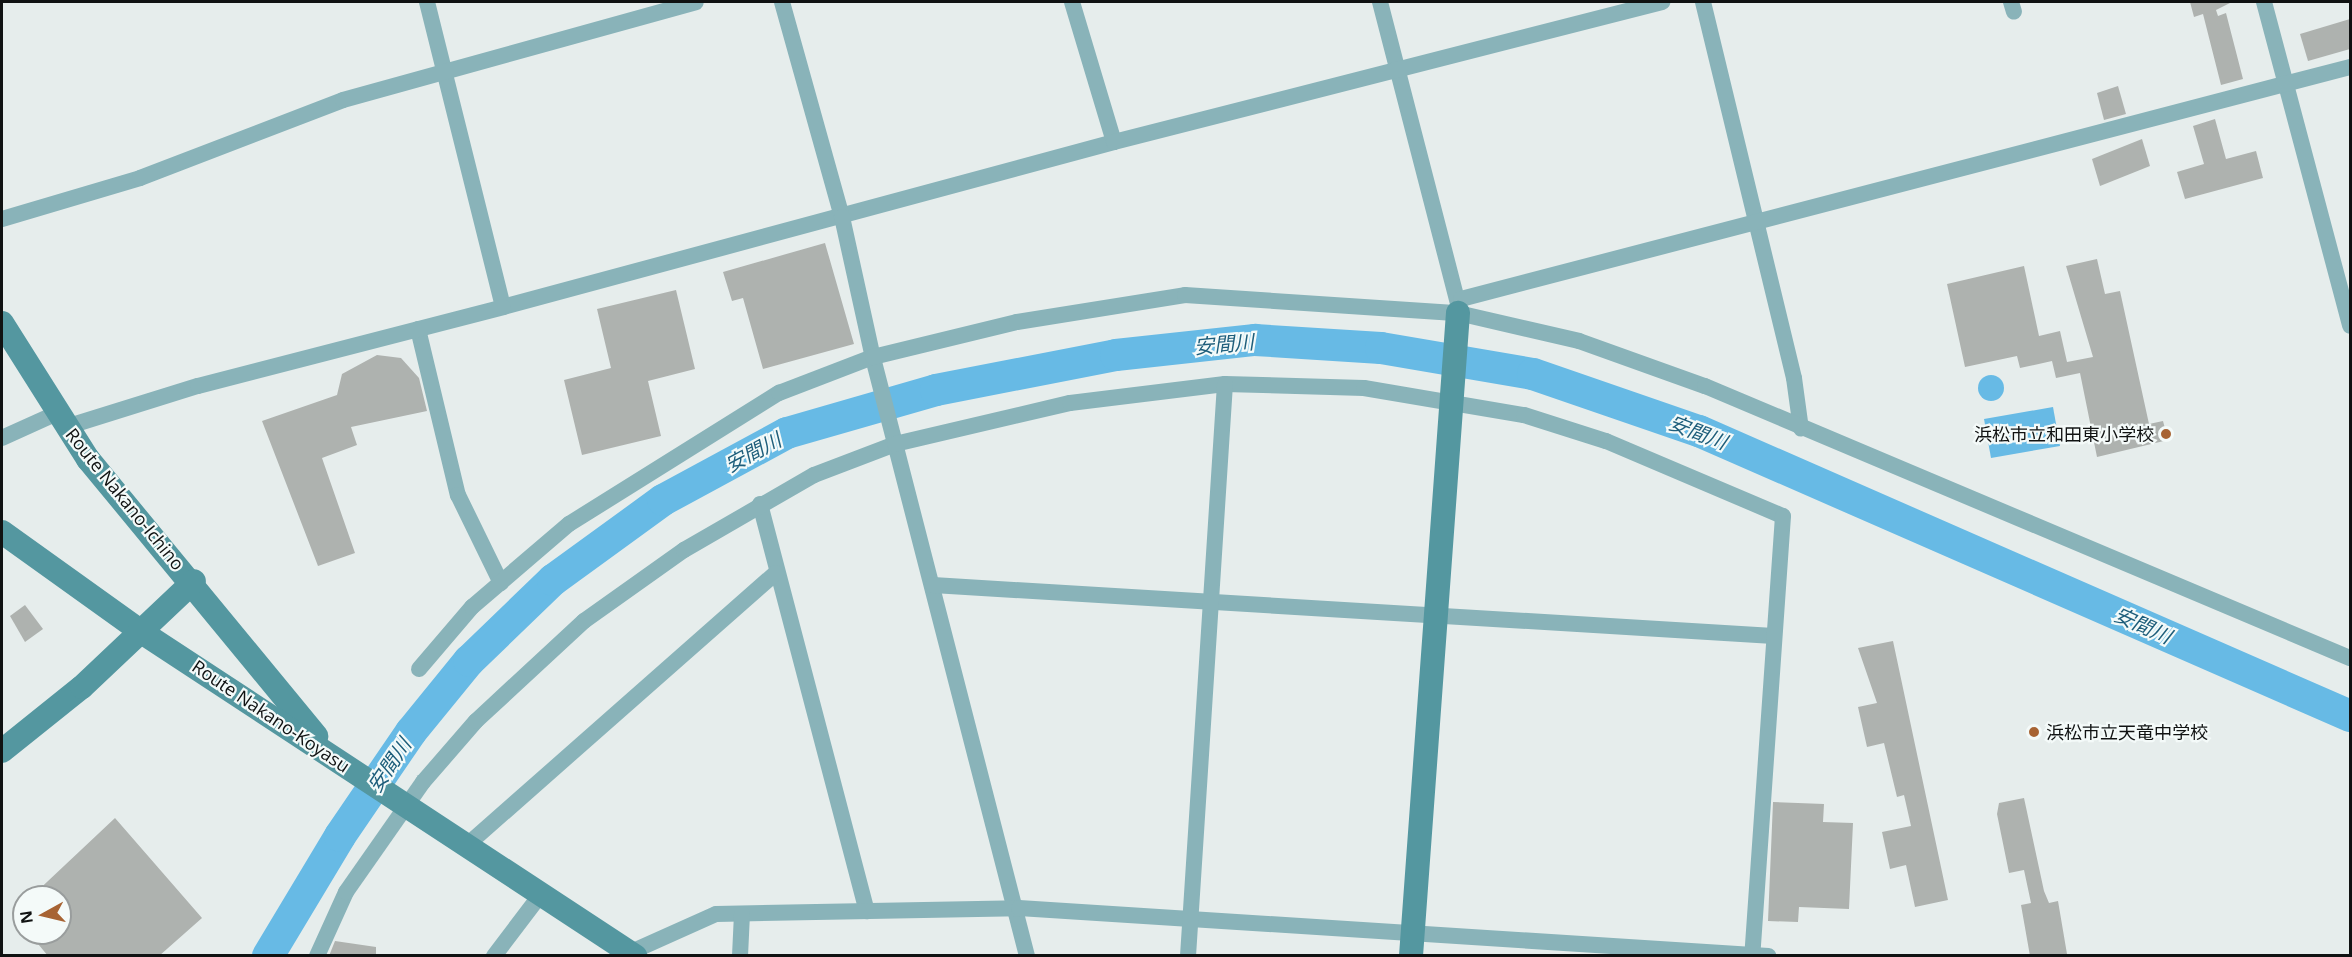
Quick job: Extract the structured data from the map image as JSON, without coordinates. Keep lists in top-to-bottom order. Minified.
{"streets":{"main road":["Route Nakano-Ichino","Route Nakano-Koyasu"]},"crossings":[["Route Nakano-Ichino","Route Nakano-Koyasu"]],"water":["安間川"],"places":["浜松市立和田東小学校","浜松市立天竜中学校"],"north":"left"}
